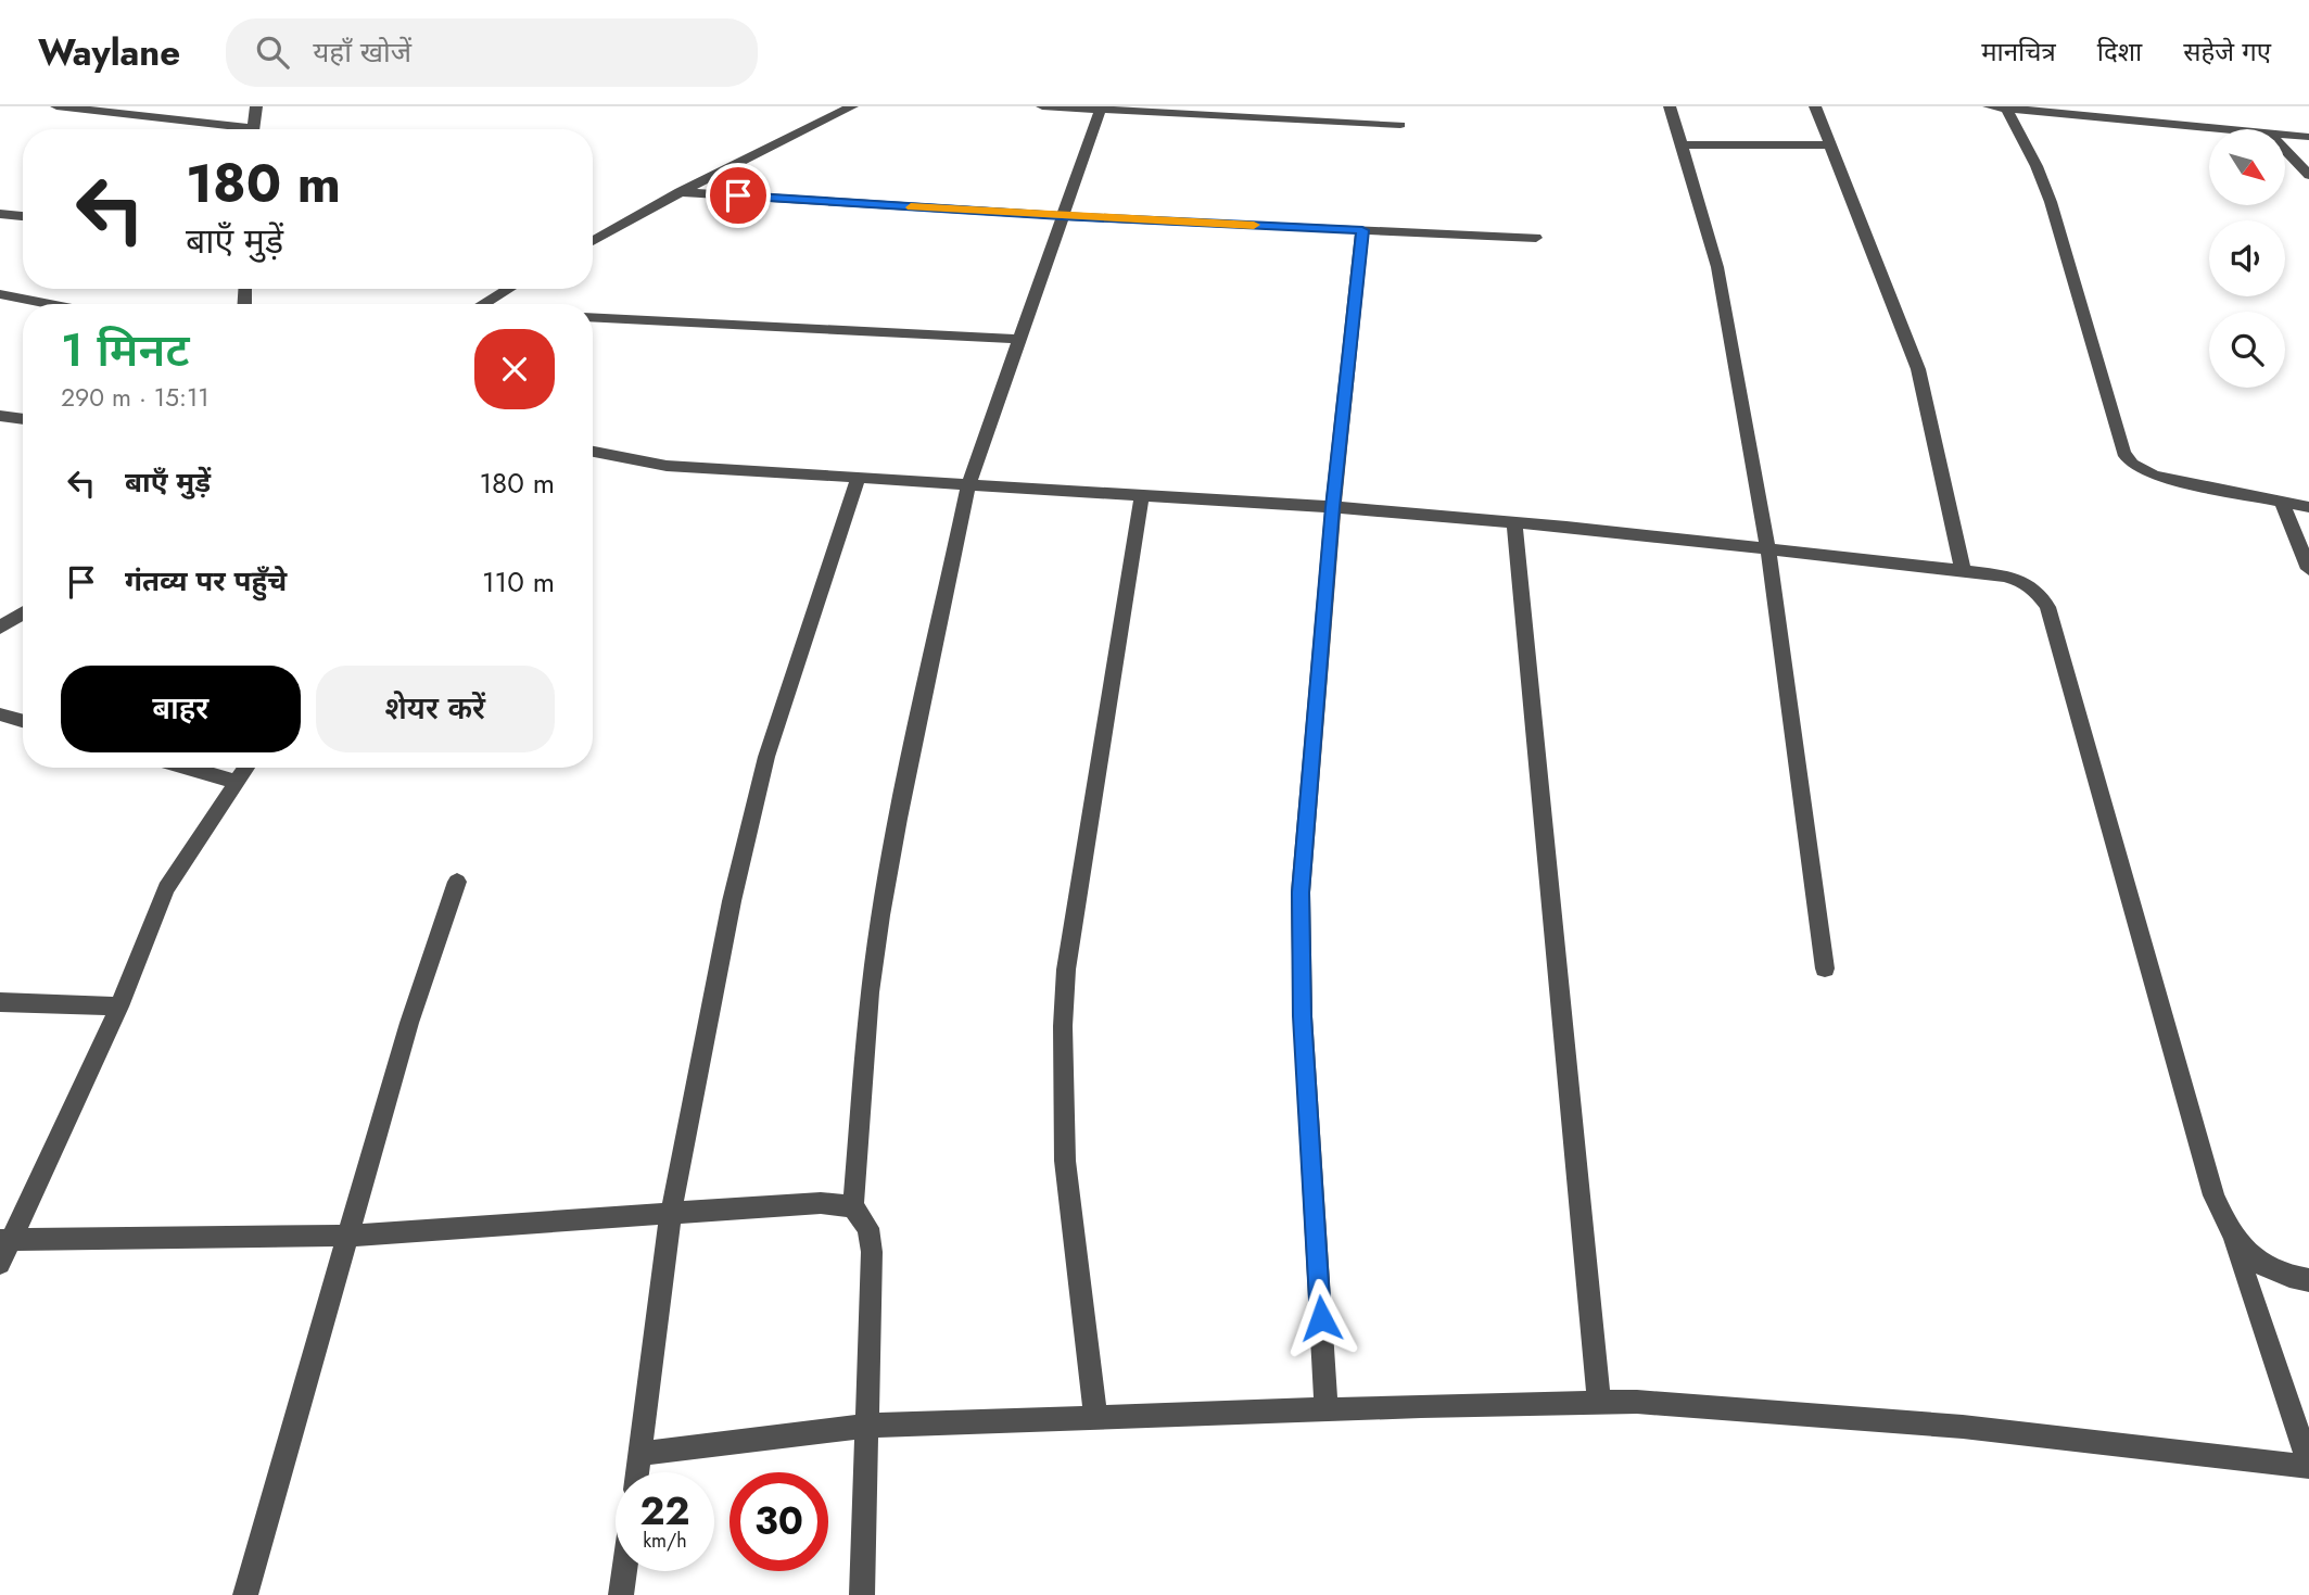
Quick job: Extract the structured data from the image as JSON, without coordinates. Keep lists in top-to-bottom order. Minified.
{"north":"bottom right","page":{"header":"Waylane","search":"यहाँ खोजें","nav":["मानचित्र","दिशा","सहेजे गए"],"turn":["180 m","बाएँ मुड़ें"],"heading":["1 मिनट","290 m · 15:11"],"list":[{"name":"बाएँ मुड़ें","value":"180 m"},{"name":"गंतव्य पर पहुँचे","value":"110 m"}],"buttons":["बाहर","शेयर करें"],"speed":"22 km/h","limit":"30"}}
